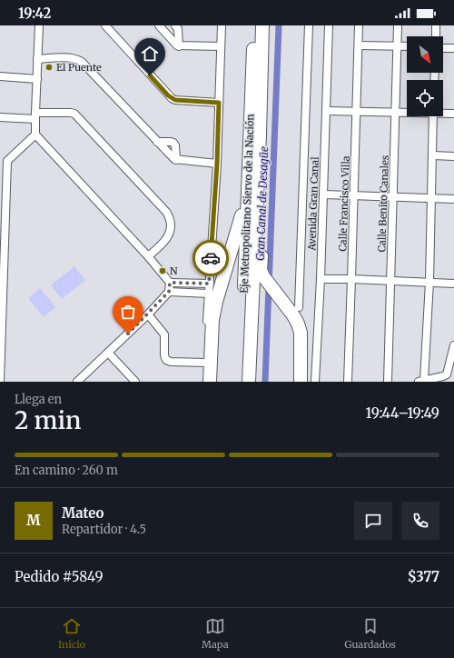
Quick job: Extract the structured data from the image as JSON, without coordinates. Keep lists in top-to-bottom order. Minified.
{"streets":{"highway":["Eje Metropolitano Siervo de la Nación"],"street":["Avenida Gran Canal","Calle Francisco Villa","Calle Benito Canales"]},"water":["Gran Canal de Desagüe"],"places":["El Puente","N"],"north":"bottom right","page":{"status":"19:42","heading":["2 min","Llega en","19:44–19:49"],"panel":["Mateo","Repartidor · 4.5","Pedido #5849","$377"],"bar":"En camino · 260 m","round":"M","tabs":["Inicio","Mapa","Guardados"]}}
